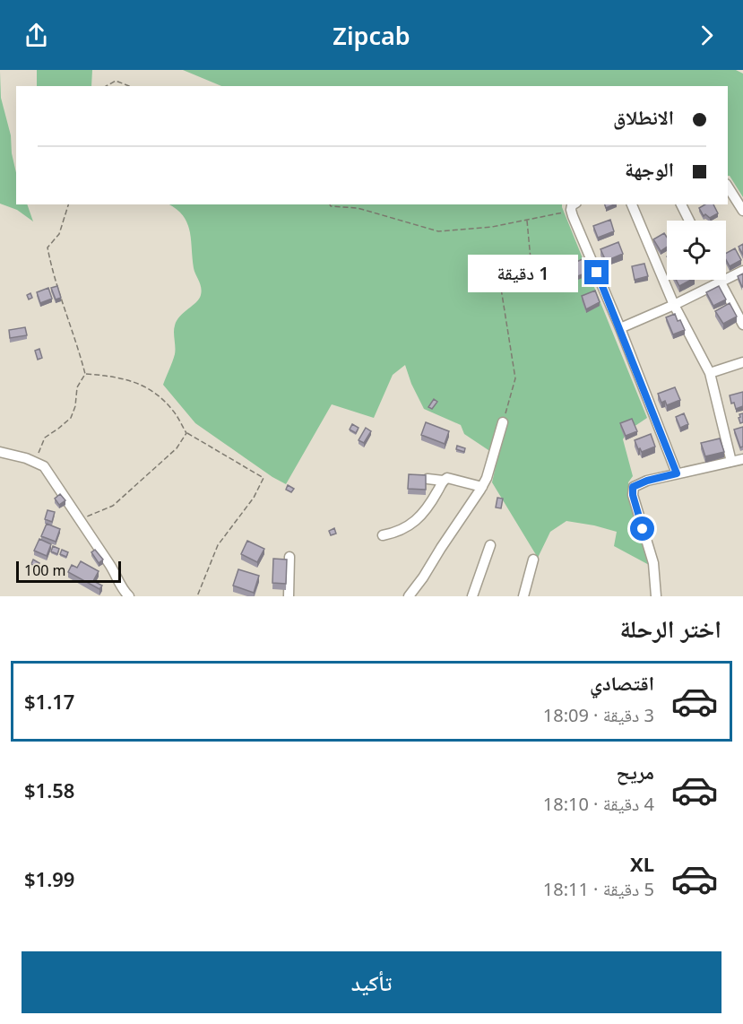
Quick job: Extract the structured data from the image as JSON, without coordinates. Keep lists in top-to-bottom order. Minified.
{"scale_bar":"100 m","page":{"header":"Zipcab","banner":["الانطلاق","الوجهة"],"bubble":"1 دقيقة","scale":"100 m","heading":"اختر الرحلة","list":[{"name":"اقتصادي","note":"3 دقيقة · 18:09","value":"$1.17"},{"name":"مريح","note":"4 دقيقة · 18:10","value":"$1.58"},{"name":"XL","note":"5 دقيقة · 18:11","value":"$1.99"}],"buttons":"تأكيد"}}
